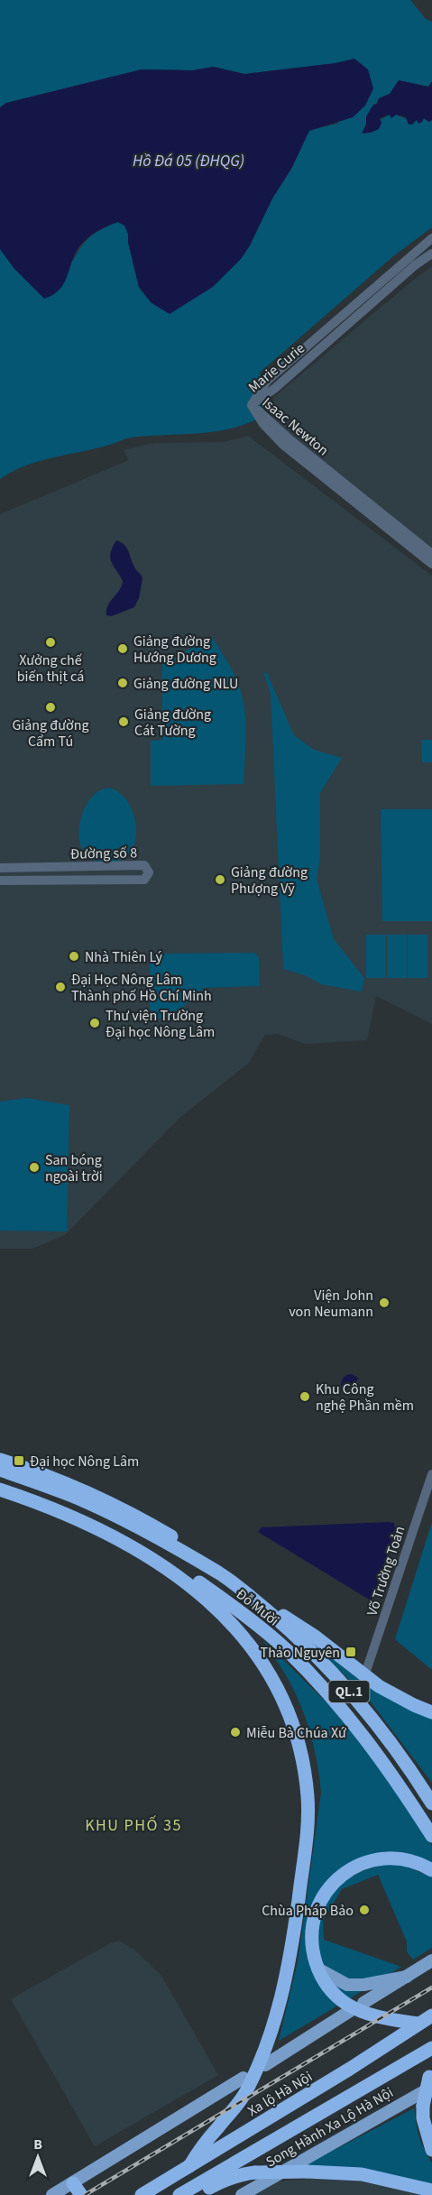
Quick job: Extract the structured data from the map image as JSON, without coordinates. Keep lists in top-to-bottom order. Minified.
{"streets":{"highway":["Đỗ Mười","QL.1","Xa lộ Hà Nội"],"main road":["Song Hành Xa Lộ Hà Nội"],"street":["Marie Curie","Isaac Newton","Đường số 8","Võ Trường Toản"]},"crossings":[["Marie Curie","Isaac Newton"],["Võ Trường Toản","QL.1"],["Đỗ Mười","QL.1"]],"districts":["KHU PHỐ 35"],"water":["Hồ Đá 05 (ĐHQG)"],"places":{"other":["Xưởng chế biến thịt cá","Giảng đường Hướng Dương","Giảng đường NLU","Giảng đường Cẩm Tú","Giảng đường Cát Tường","Giảng đường Phượng Vỹ","Nhà Thiên Lý","Đại Học Nông Lâm Thành phố Hồ Chí Minh","Thư viện Trường Đại học Nông Lâm","San bóng ngoài trời","Viện John von Neumann","Khu Công nghệ Phần mềm","Miễu Bà Chúa Xứ","Chùa Pháp Bảo"],"transit":["Đại học Nông Lâm","Thảo Nguyên"]},"north":"top"}
